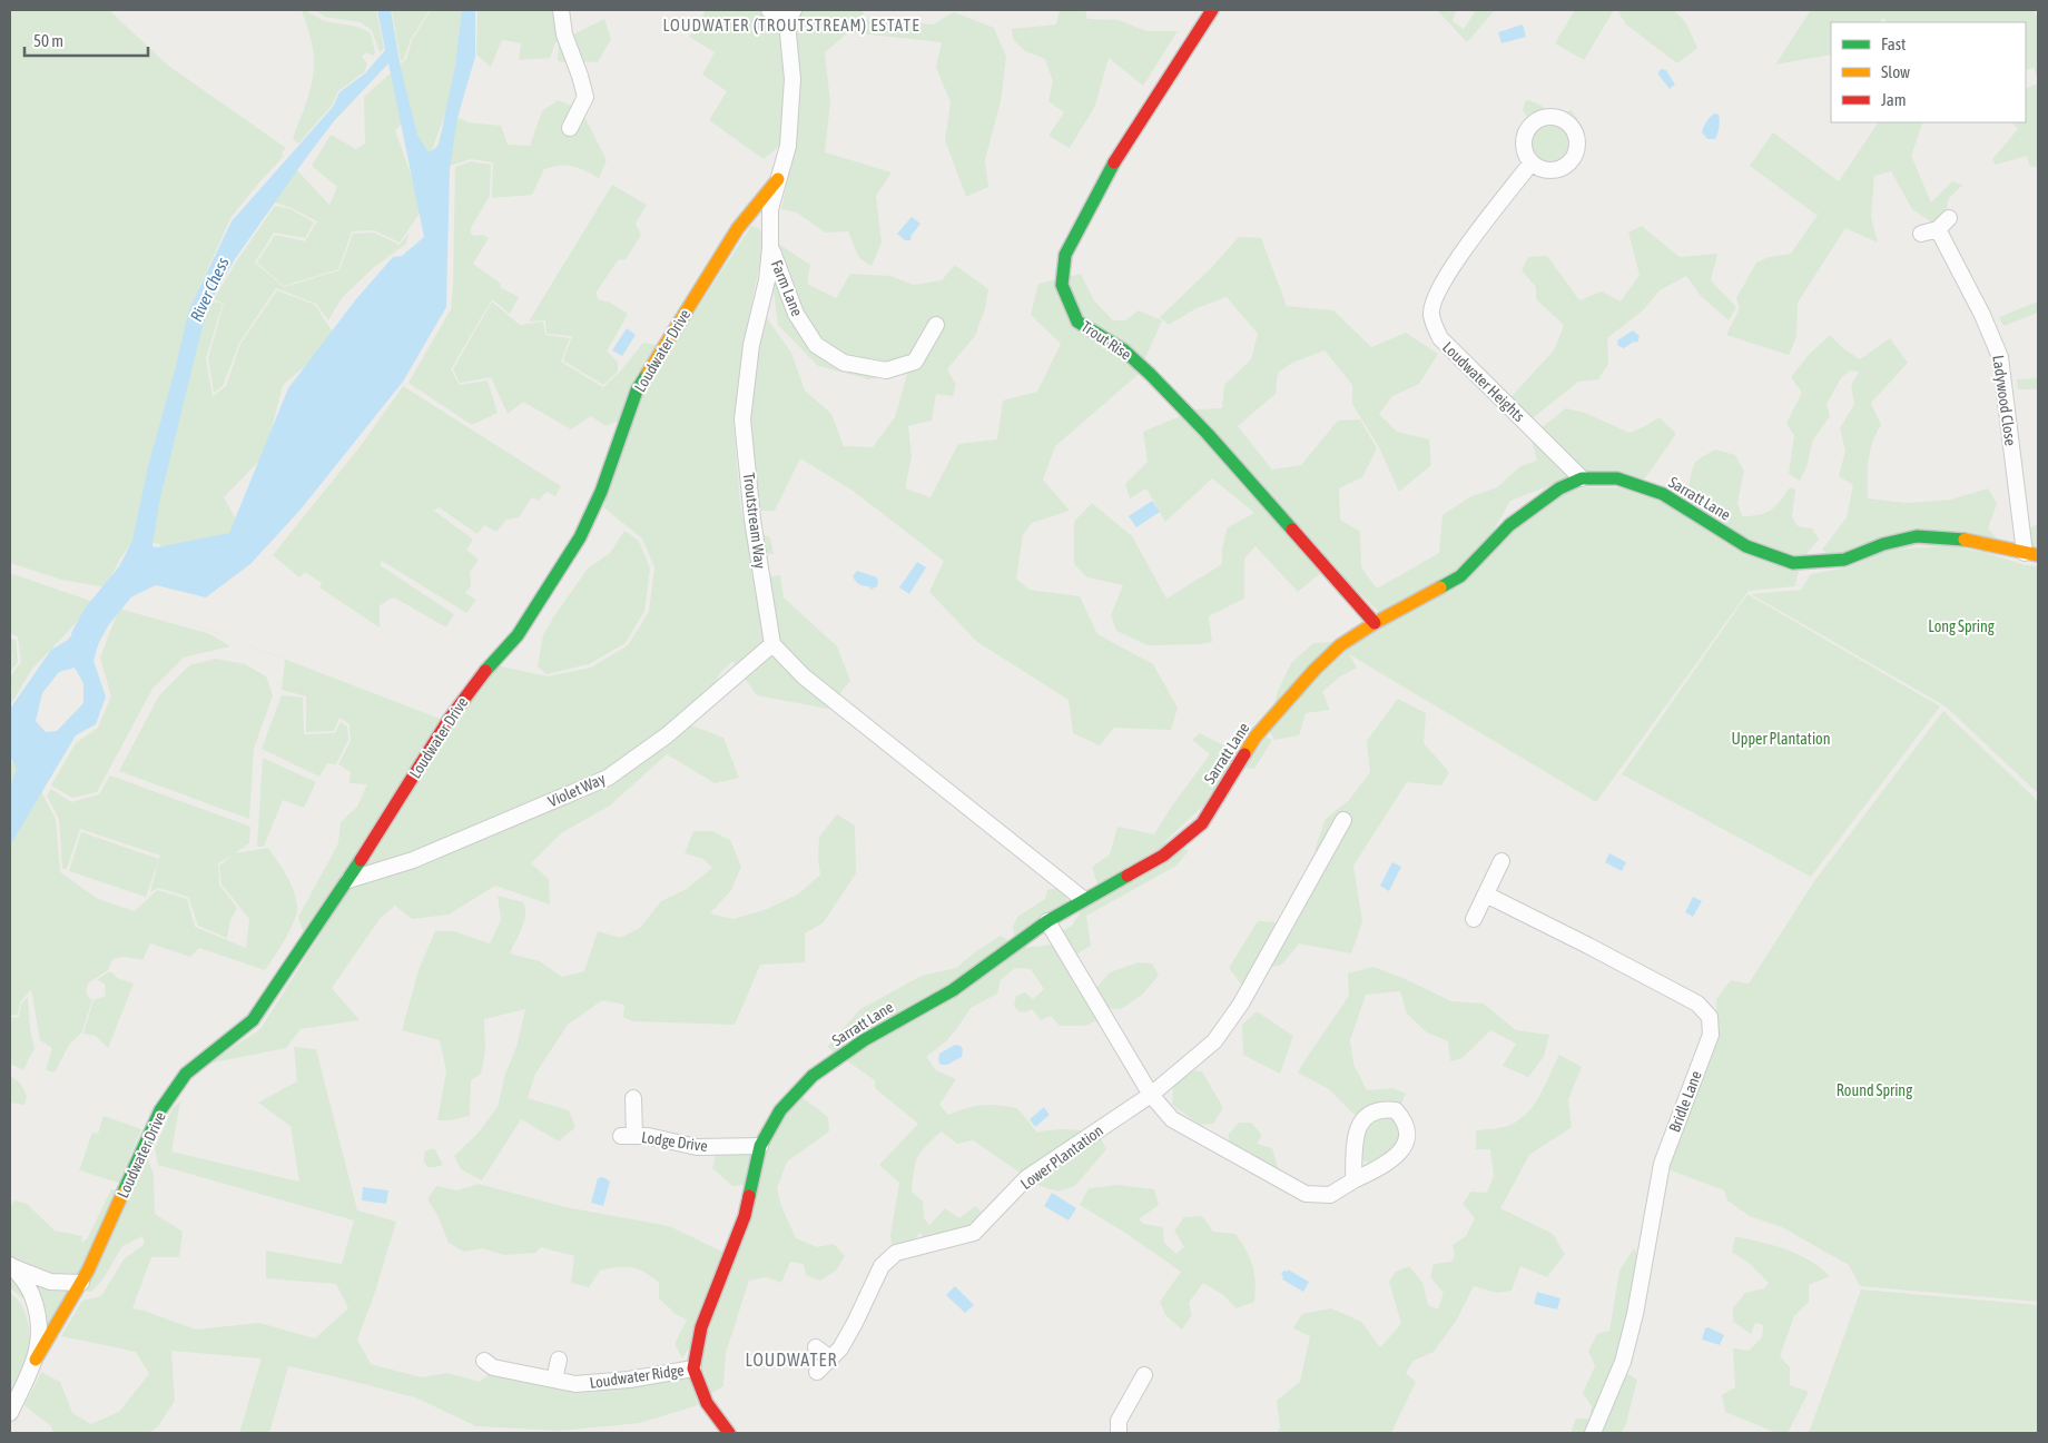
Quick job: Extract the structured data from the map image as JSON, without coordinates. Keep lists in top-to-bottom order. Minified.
{"streets":{"street":["Farm Lane","Trout Rise","Loudwater Drive","Loudwater Heights","Ladywood Close","Sarratt Lane","Troutstream Way","Violet Way","Bridle Lane","Lodge Drive","Lower Plantation","Loudwater Ridge"]},"crossings":[["Farm Lane","Troutstream Way"],["Trout Rise","Sarratt Lane"],["Loudwater Drive","Troutstream Way"],["Loudwater Drive","Violet Way"],["Loudwater Heights","Sarratt Lane"],["Ladywood Close","Sarratt Lane"],["Sarratt Lane","Lodge Drive"],["Sarratt Lane","Loudwater Ridge"],["Troutstream Way","Violet Way"]],"districts":["LOUDWATER (TROUTSTREAM) ESTATE","LOUDWATER"],"water":["River Chess"],"parks":["Long Spring","Upper Plantation","Round Spring"],"legend":["Fast","Slow","Jam"],"scale_bar":"50 m"}
